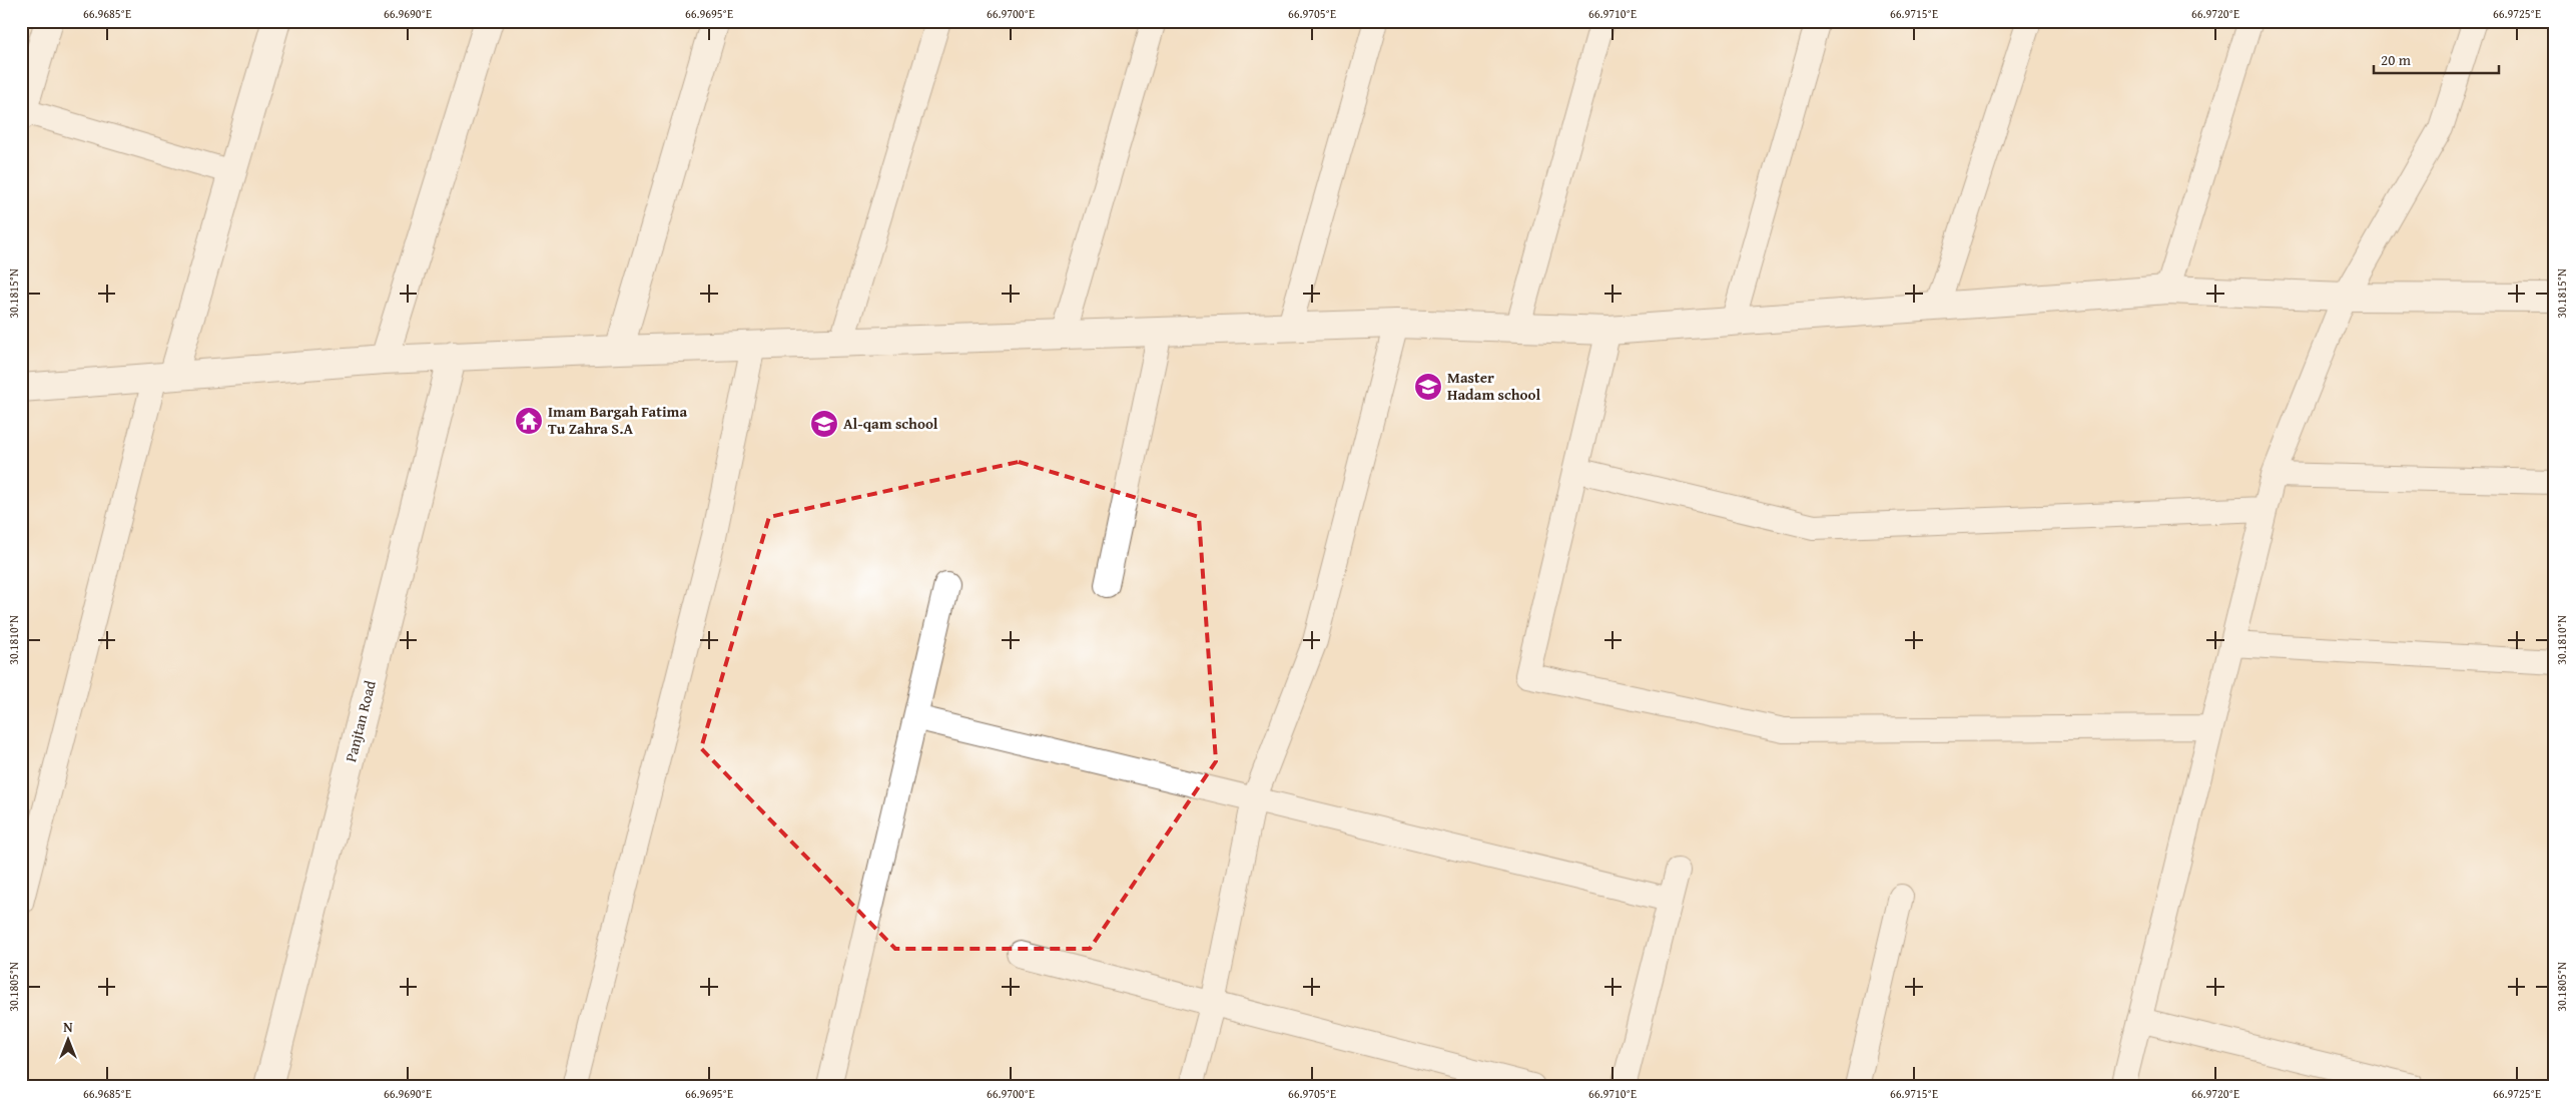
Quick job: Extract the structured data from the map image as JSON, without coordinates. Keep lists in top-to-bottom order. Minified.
{"streets":{"street":["Panjtan Road"]},"places":{"school or university":["Master Hadam school","Al-qam school"],"temple":["Imam Bargah Fatima Tu Zahra S.A"]},"scale_bar":"20 m","north":"top","coordinates":["66.9685°E","66.9690°E","66.9695°E","66.9700°E","66.9705°E","66.9710°E","66.9715°E","66.9720°E","66.9725°E","30.1815°N","30.1810°N","30.1805°N"]}
